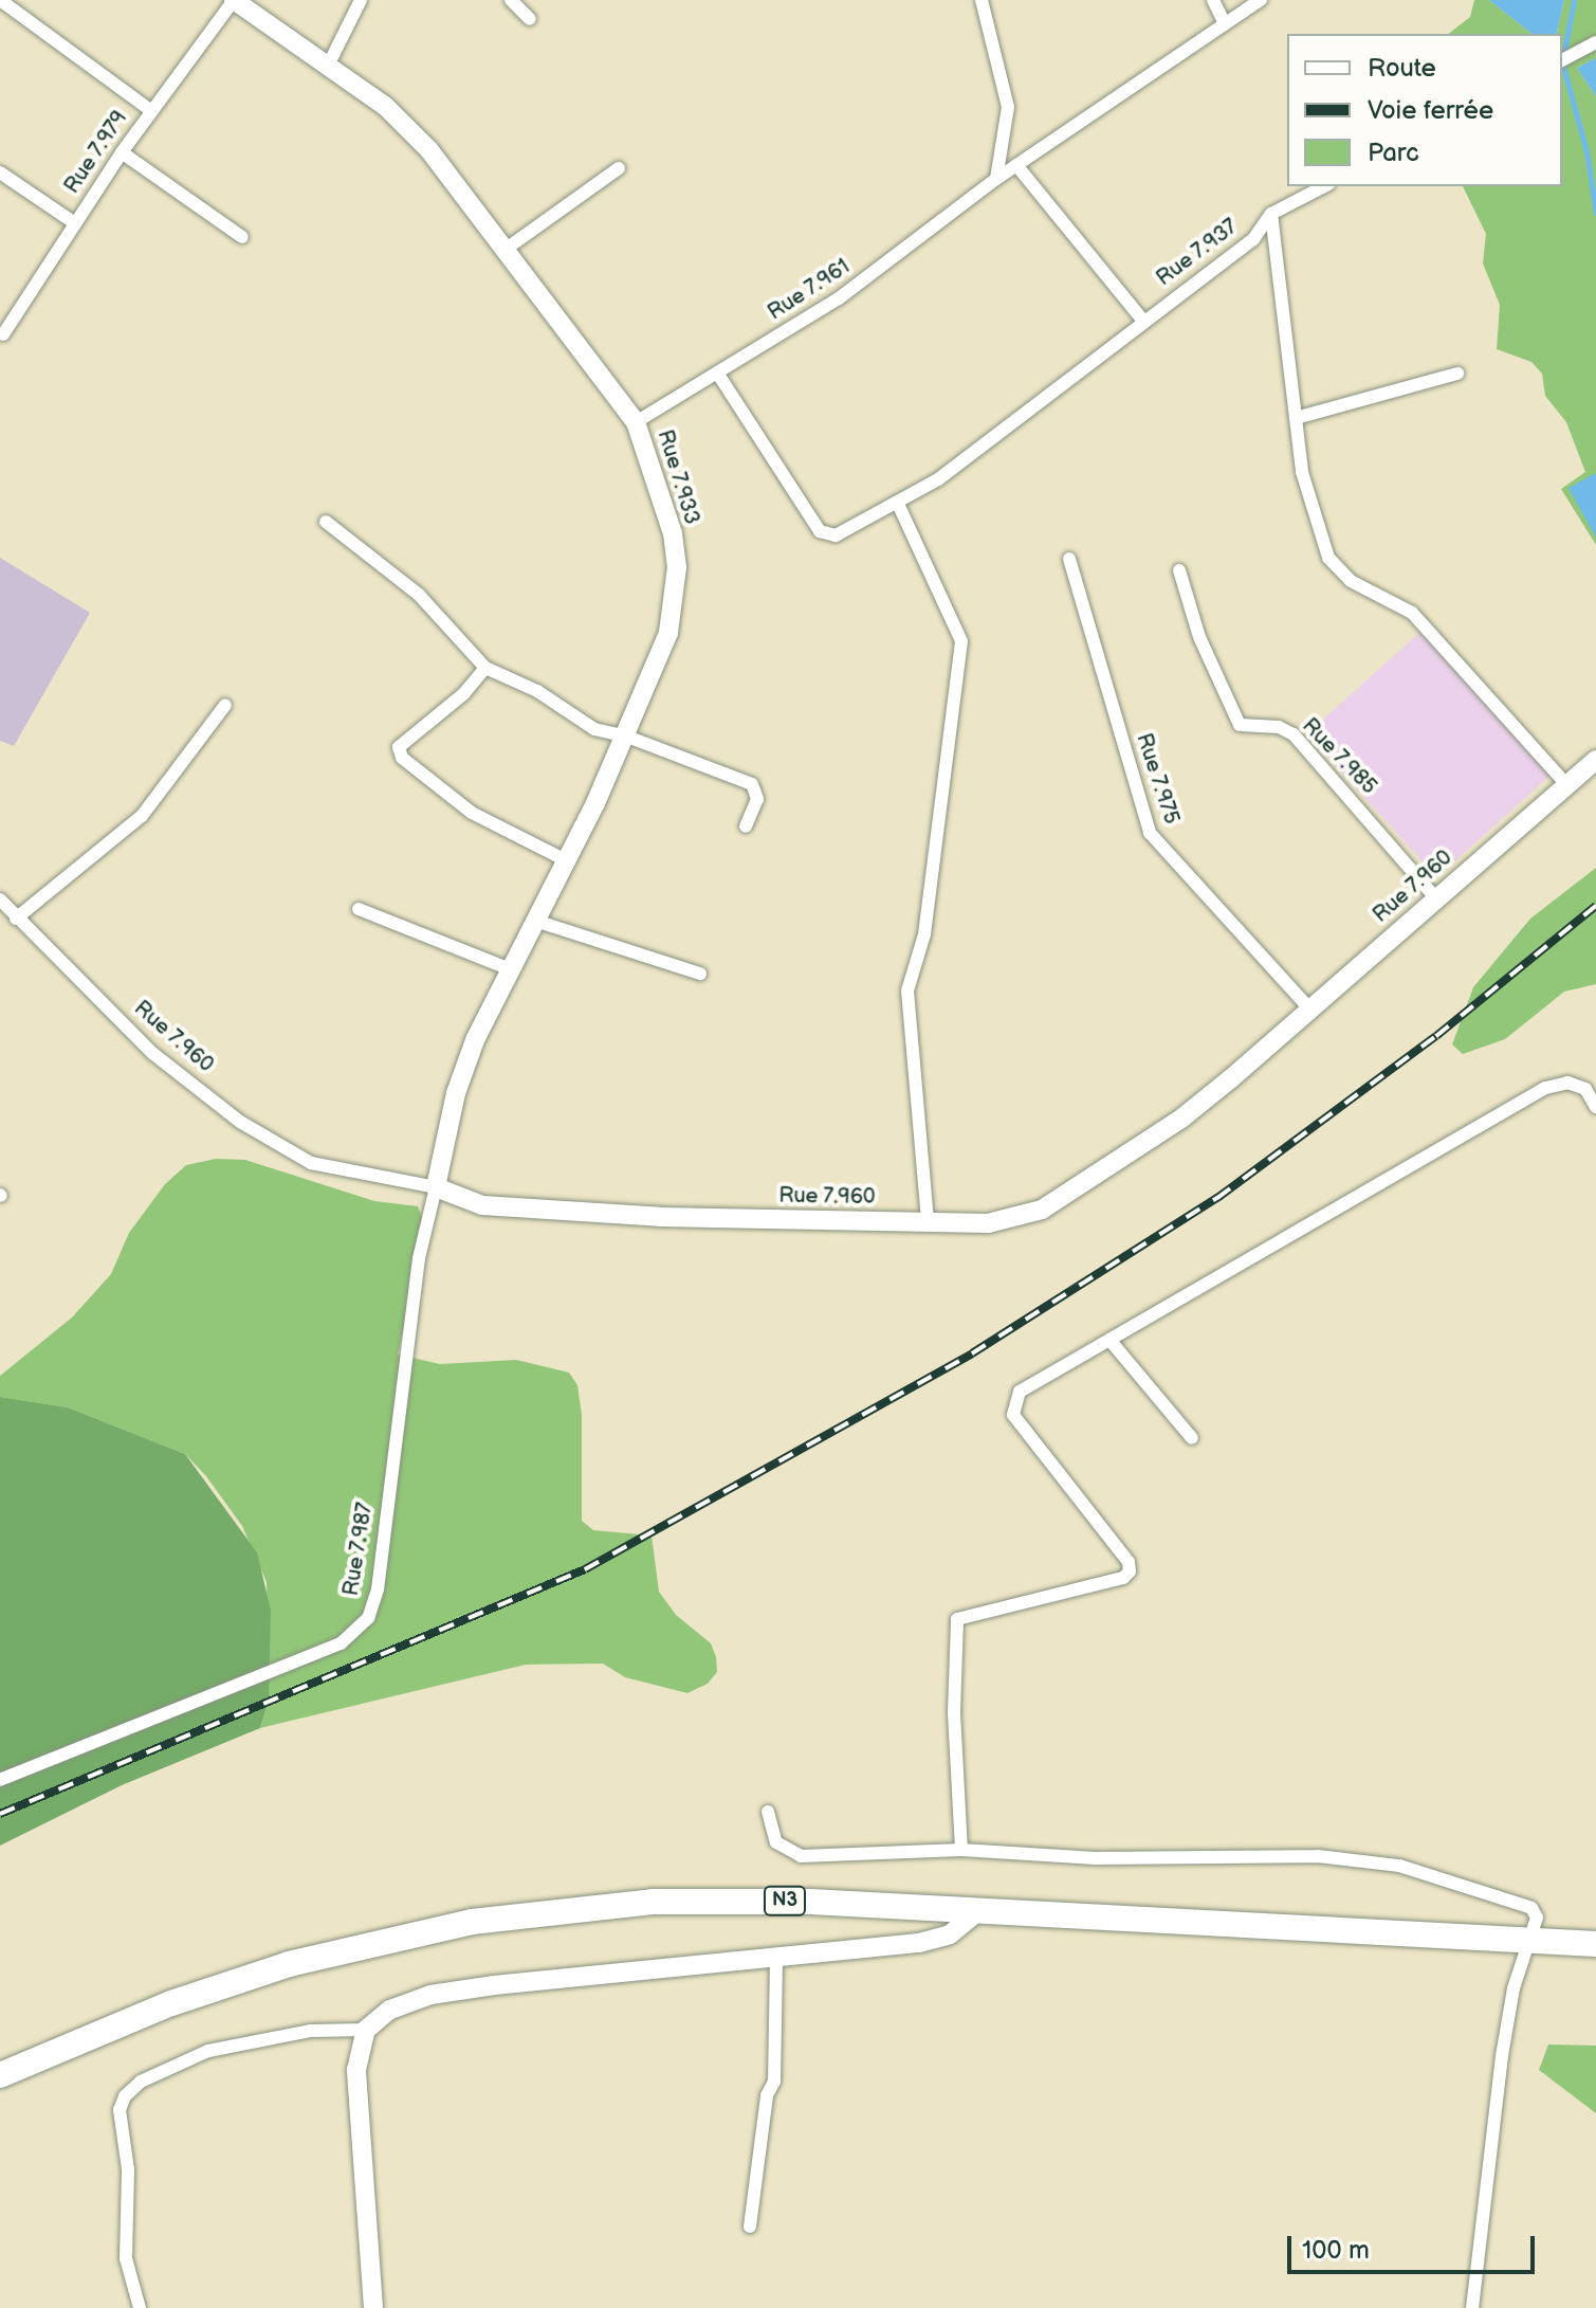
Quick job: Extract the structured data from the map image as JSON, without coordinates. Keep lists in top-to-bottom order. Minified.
{"streets":{"highway":["N3"],"street":["Rue 7.979","Rue 7.937","Rue 7.961","Rue 7.933","Rue 7.985","Rue 7.975","Rue 7.960","Rue 7.987"]},"crossings":[["Rue 7.979","Rue 7.933"],["Rue 7.937","Rue 7.961"],["Rue 7.937","Rue 7.960"],["Rue 7.961","Rue 7.933"],["Rue 7.933","Rue 7.960"],["Rue 7.933","Rue 7.987"],["Rue 7.985","Rue 7.960"],["Rue 7.975","Rue 7.960"],["Rue 7.960","Rue 7.987"]],"legend":["Route","Voie ferrée","Parc"],"scale_bar":"100 m"}
